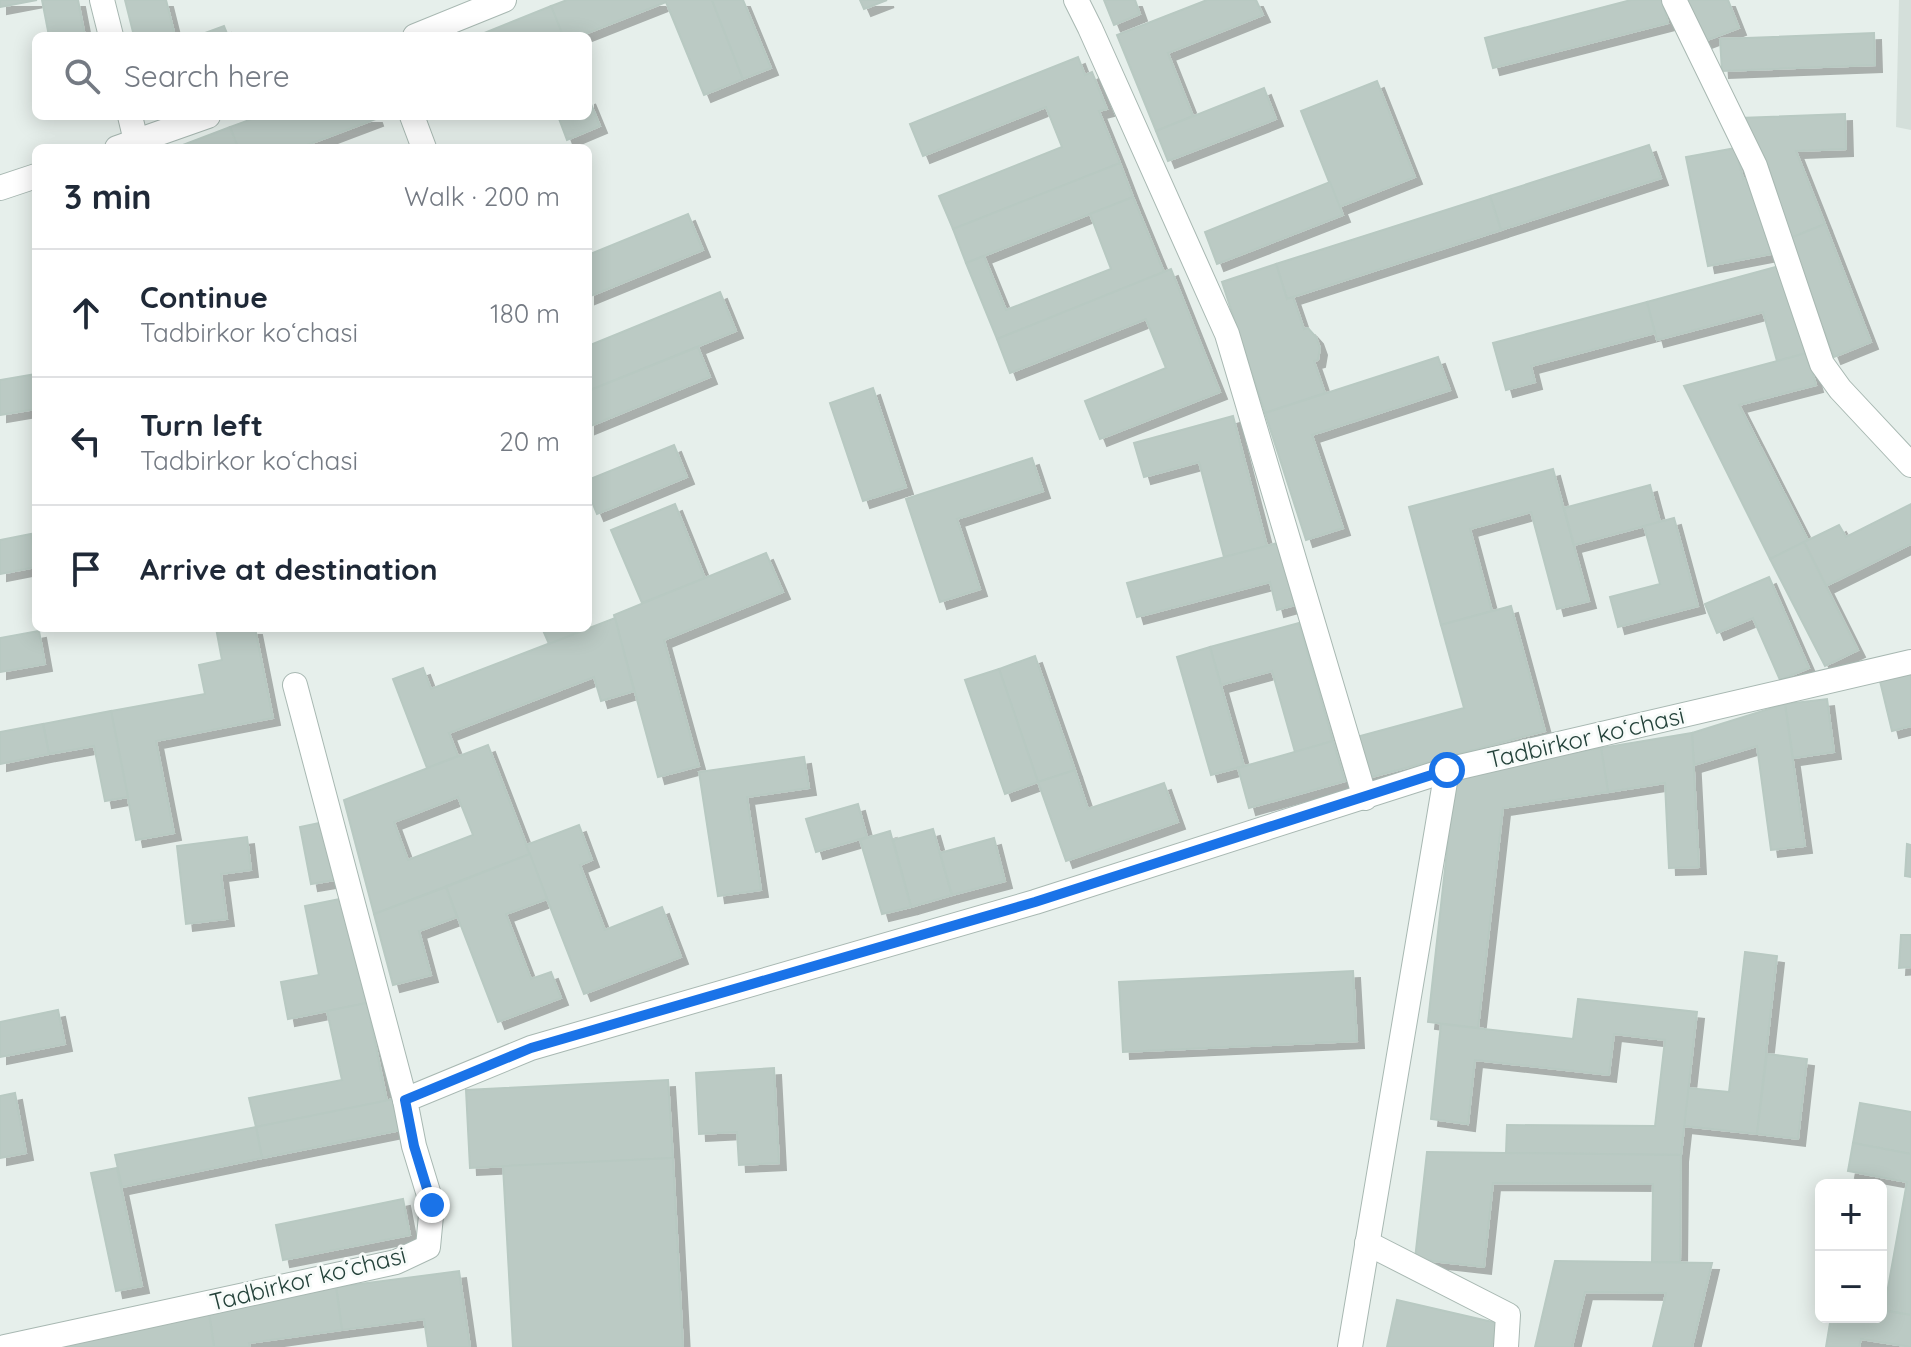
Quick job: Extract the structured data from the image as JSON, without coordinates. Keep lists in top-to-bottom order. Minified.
{"streets":{"street":["Tadbirkor koʻchasi"]},"page":{"search":"Search here","heading":["3 min","Walk · 200 m"],"list":[["Continue","Tadbirkor koʻchasi","180 m"],["Turn left","Tadbirkor koʻchasi","20 m"],"Arrive at destination"],"map_buttons":["+","−"]}}
